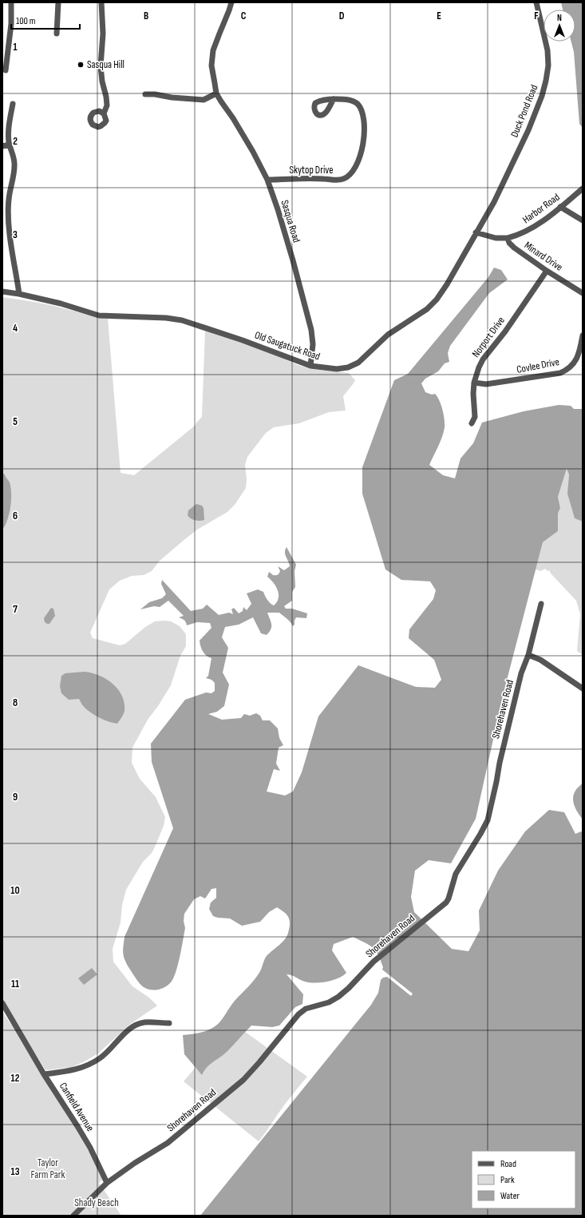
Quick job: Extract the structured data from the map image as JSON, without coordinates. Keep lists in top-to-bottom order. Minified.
{"streets":{"street":["Duck Pond Road","Skytop Drive","Harbor Road","Sasqua Road","Minard Drive","Norport Drive","Old Saugatuck Road","Covlee Drive","Shorehaven Road","Canfield Avenue"]},"crossings":[["Duck Pond Road","Old Saugatuck Road"],["Skytop Drive","Sasqua Road"],["Harbor Road","Minard Drive"],["Sasqua Road","Old Saugatuck Road"],["Minard Drive","Norport Drive"],["Norport Drive","Covlee Drive"],["Shorehaven Road","Canfield Avenue"]],"parks":["Taylor Farm Park","Shady Beach"],"places":["Sasqua Hill"],"legend":["Road","Park","Water"],"scale_bar":"100 m","north":"top","grid":{"columns":["B","C","D","E","F"],"rows":["1","2","3","4","5","6","7","8","9","10","11","12","13"]}}
